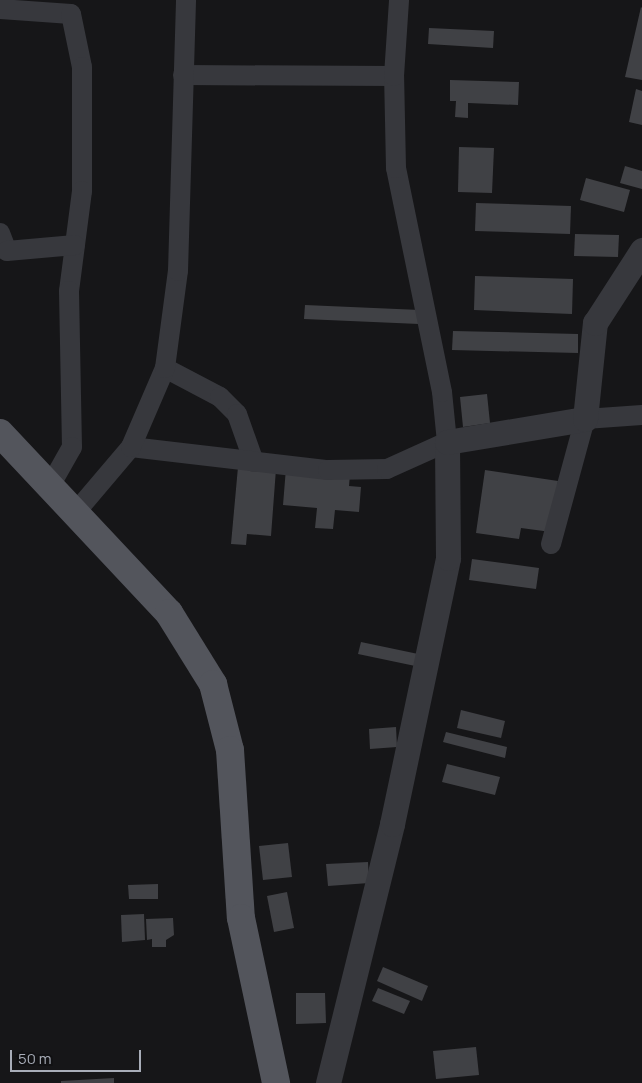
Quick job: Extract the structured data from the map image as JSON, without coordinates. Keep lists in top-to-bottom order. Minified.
{"scale_bar":"50 m"}
